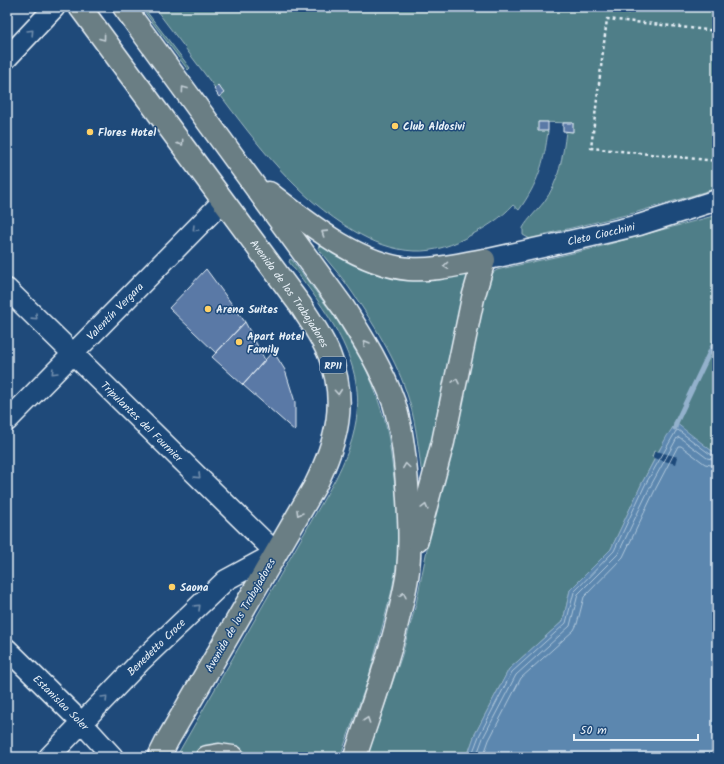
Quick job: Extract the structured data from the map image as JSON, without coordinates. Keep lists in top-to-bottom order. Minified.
{"streets":{"main road":["Avenida de los Trabajadores","RP11"],"street":["Cleto Ciocchini","Valentín Vergara","Tripulantes del Fournier","Benedetto Croce","Estanislao Soler"]},"crossings":[["Avenida de los Trabajadores","Valentín Vergara"],["Avenida de los Trabajadores","Tripulantes del Fournier"],["Avenida de los Trabajadores","Benedetto Croce"],["Valentín Vergara","Tripulantes del Fournier"],["Tripulantes del Fournier","Benedetto Croce"],["Benedetto Croce","Estanislao Soler"]],"one_way":["Valentín Vergara","Tripulantes del Fournier","Benedetto Croce"],"places":["Club Aldosivi","Flores Hotel","Arena Suites","Apart Hotel Family","Saona"],"scale_bar":"50 m"}
